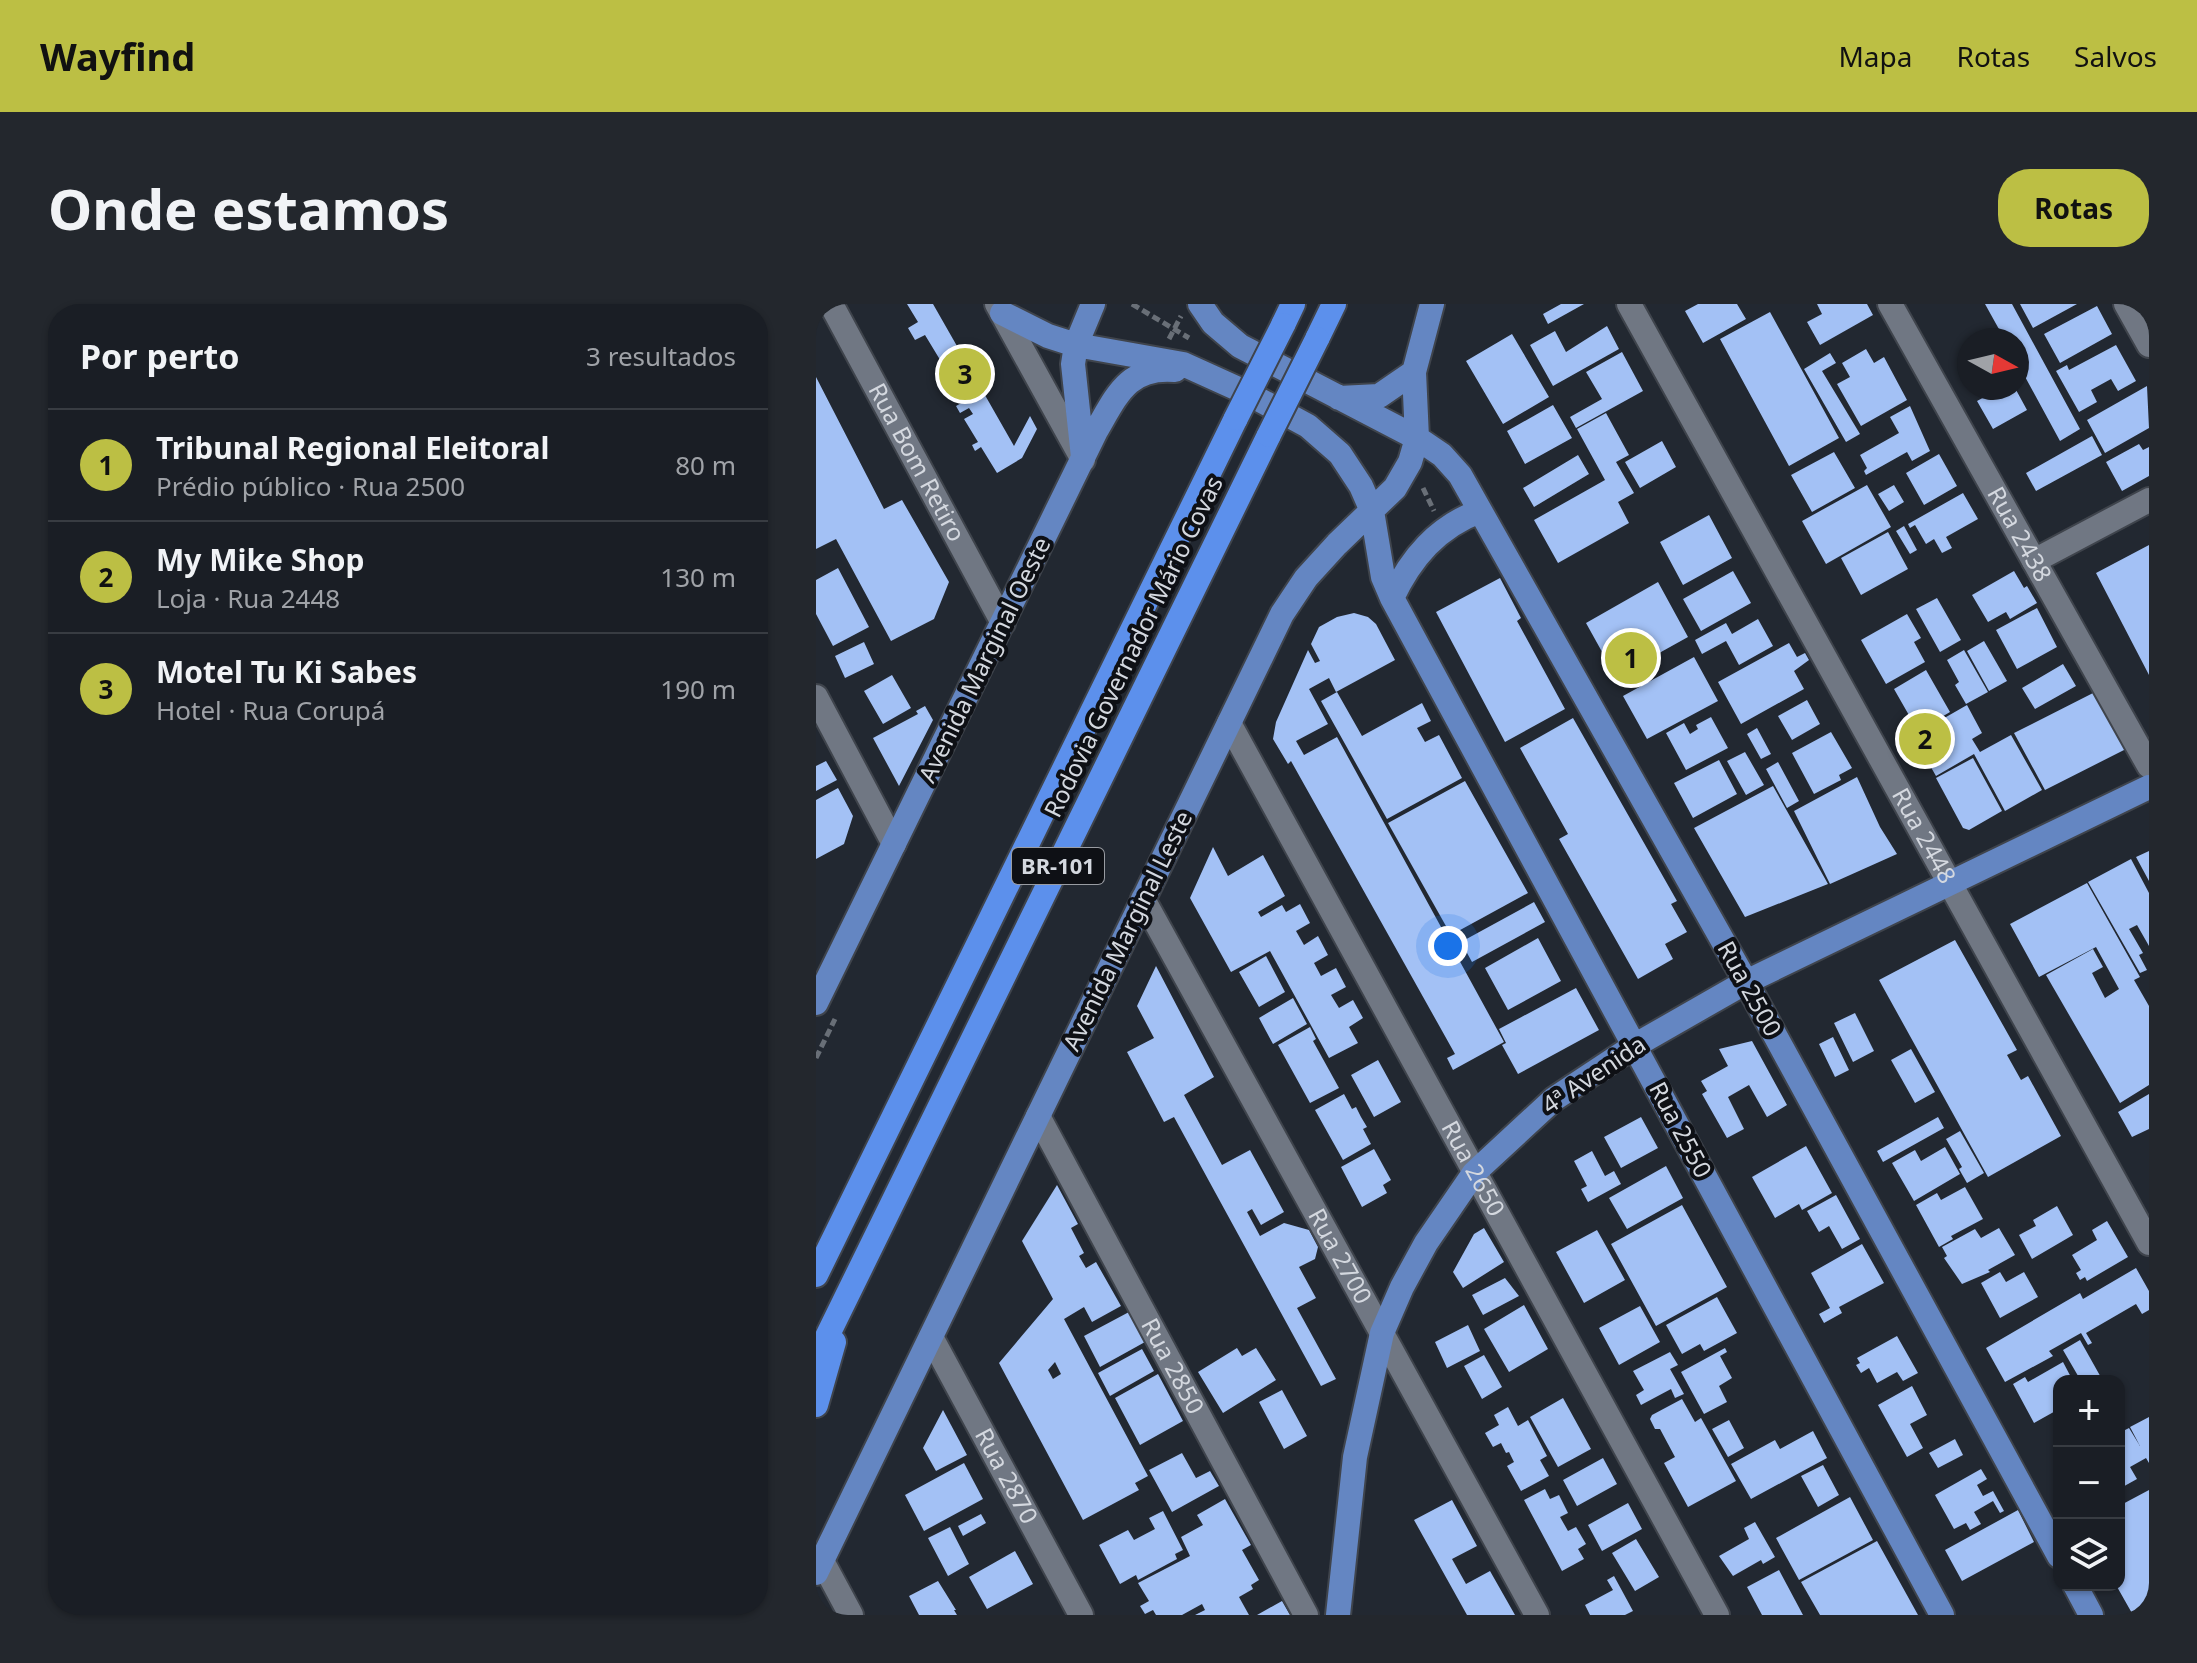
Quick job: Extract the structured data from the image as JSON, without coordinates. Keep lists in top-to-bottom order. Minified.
{"streets":{"highway":["Rodovia Governador Mário Covas","BR-101"],"main road":["Avenida Marginal Oeste","Avenida Marginal Leste","Rua 2500","4ª Avenida","Rua 2550"],"street":["Rua Bom Retiro","Rua 2438","Rua 2448","Rua 2650","Rua 2700","Rua 2850","Rua 2870"]},"crossings":[["Rua Bom Retiro","Avenida Marginal Oeste"],["Avenida Marginal Oeste","Rua 2550"],["Rua 2448","4ª Avenida"],["Avenida Marginal Leste","Rua 2500"],["Avenida Marginal Leste","Rua 2550"],["Avenida Marginal Leste","Rua 2650"],["Avenida Marginal Leste","Rua 2700"],["Avenida Marginal Leste","Rua 2850"],["Avenida Marginal Leste","Rua 2870"],["Rua 2500","4ª Avenida"],["4ª Avenida","Rua 2550"],["4ª Avenida","Rua 2650"],["4ª Avenida","Rua 2700"]],"north":"right","page":{"header":"Wayfind","nav":["Mapa","Rotas","Salvos"],"buttons":"Rotas","title":"Onde estamos","heading":["Por perto","3 resultados"],"pins":["3","1","2"],"list":[{"mark":"1","name":"Tribunal Regional Eleitoral","note":"Prédio público · Rua 2500","value":"80 m"},{"mark":"2","name":"My Mike Shop","note":"Loja · Rua 2448","value":"130 m"},{"mark":"3","name":"Motel Tu Ki Sabes","note":"Hotel · Rua Corupá","value":"190 m"}],"map_buttons":["+","−"]}}
